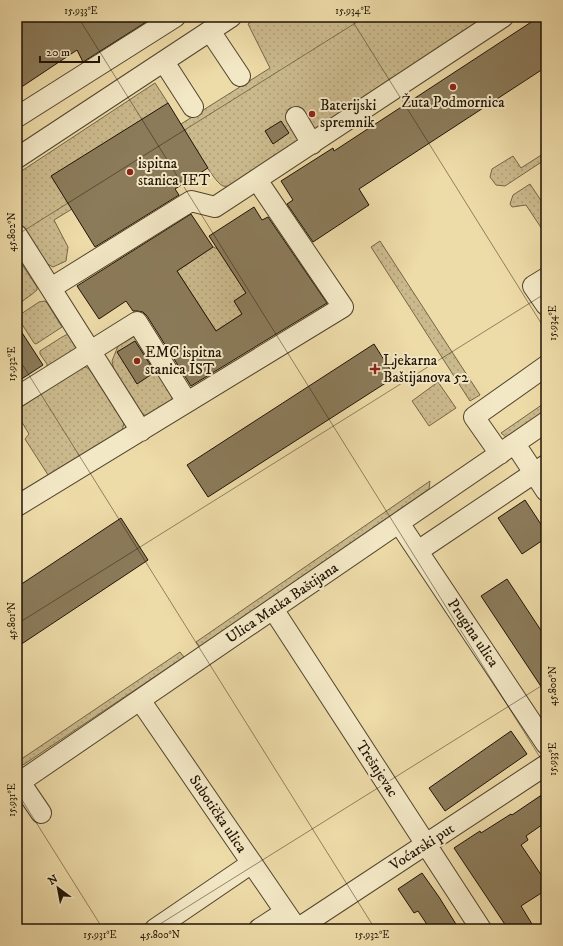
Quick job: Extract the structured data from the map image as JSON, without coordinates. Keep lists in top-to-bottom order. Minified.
{"streets":{"street":["Ulica Matka Baštijana","Prugina ulica","Trešnjevac","Subotička ulica","Voćarski put"]},"crossings":[["Ulica Matka Baštijana","Prugina ulica"],["Ulica Matka Baštijana","Trešnjevac"],["Ulica Matka Baštijana","Subotička ulica"],["Trešnjevac","Voćarski put"],["Subotička ulica","Voćarski put"]],"places":{"other":["Žuta Podmornica","Baterijski spremnik","ispitna stanica IET","EMC ispitna stanica IST"],"health":["Ljekarna Baštijanova 52"]},"scale_bar":"20 m","north":"top left","coordinates":["15.933°E","15.934°E","45.802°N","15.932°E","45.801°N","45.800°N","15.931°E"]}
